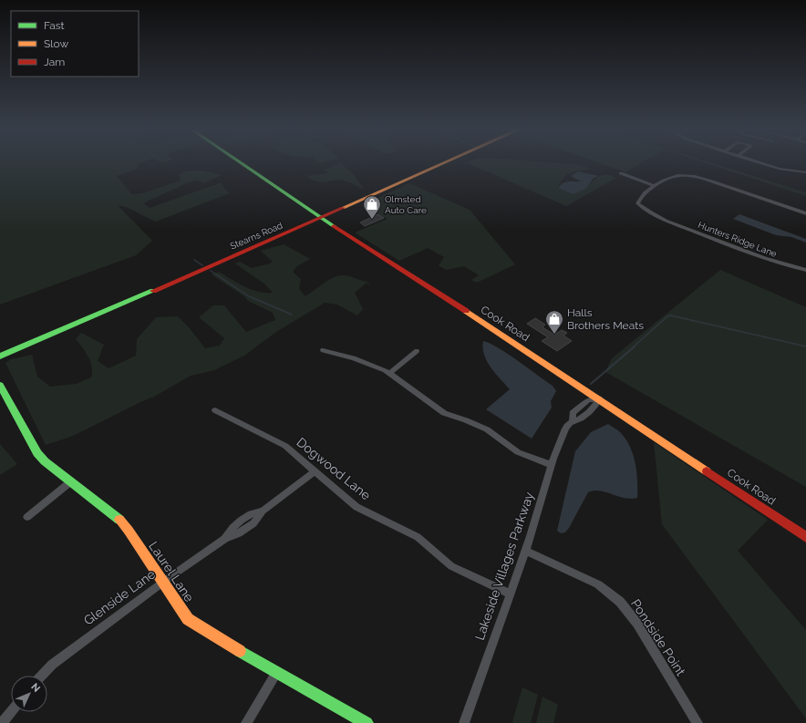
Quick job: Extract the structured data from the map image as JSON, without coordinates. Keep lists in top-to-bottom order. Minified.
{"streets":{"street":["Stearns Road","Hunters Ridge Lane","Cook Road","Dogwood Lane","Lakeside Villages Parkway","Laurel Lane","Glenside Lane","Pondside Point"]},"crossings":[["Stearns Road","Cook Road"],["Cook Road","Lakeside Villages Parkway"],["Dogwood Lane","Lakeside Villages Parkway"],["Dogwood Lane","Glenside Lane"],["Lakeside Villages Parkway","Pondside Point"],["Laurel Lane","Glenside Lane"]],"places":{"shop":["Olmsted Auto Care","Halls Brothers Meats"]},"legend":["Fast","Slow","Jam"],"north":"top right"}
